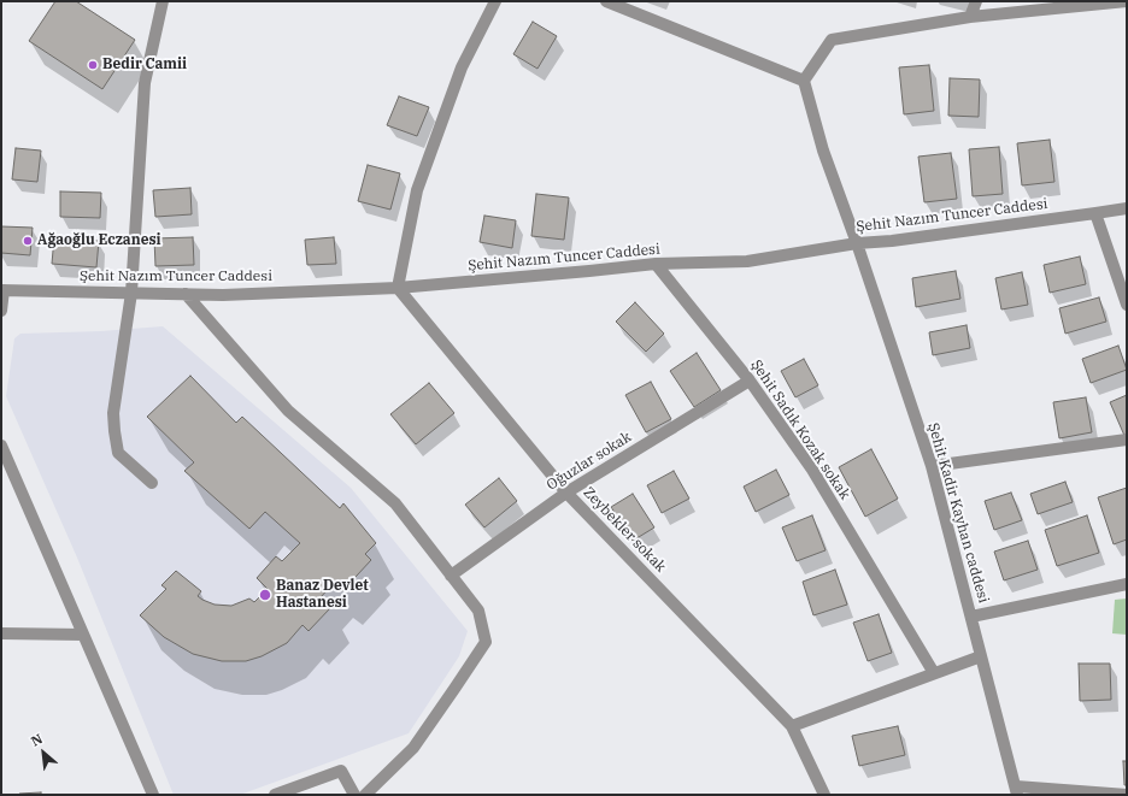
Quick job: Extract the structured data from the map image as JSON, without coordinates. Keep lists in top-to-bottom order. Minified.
{"streets":{"street":["Şehit Nazım Tuncer Caddesi","Şehit Sadık Kozak sokak","Oğuzlar sokak","Şehit Kadir Kayhan caddesi","Zeybekler sokak"]},"crossings":[["Şehit Nazım Tuncer Caddesi","Şehit Sadık Kozak sokak"],["Şehit Nazım Tuncer Caddesi","Şehit Kadir Kayhan caddesi"],["Şehit Nazım Tuncer Caddesi","Zeybekler sokak"],["Şehit Sadık Kozak sokak","Oğuzlar sokak"],["Oğuzlar sokak","Zeybekler sokak"]],"places":["Bedir Camii","Ağaoğlu Eczanesi","Banaz Devlet Hastanesi"],"north":"top left"}
